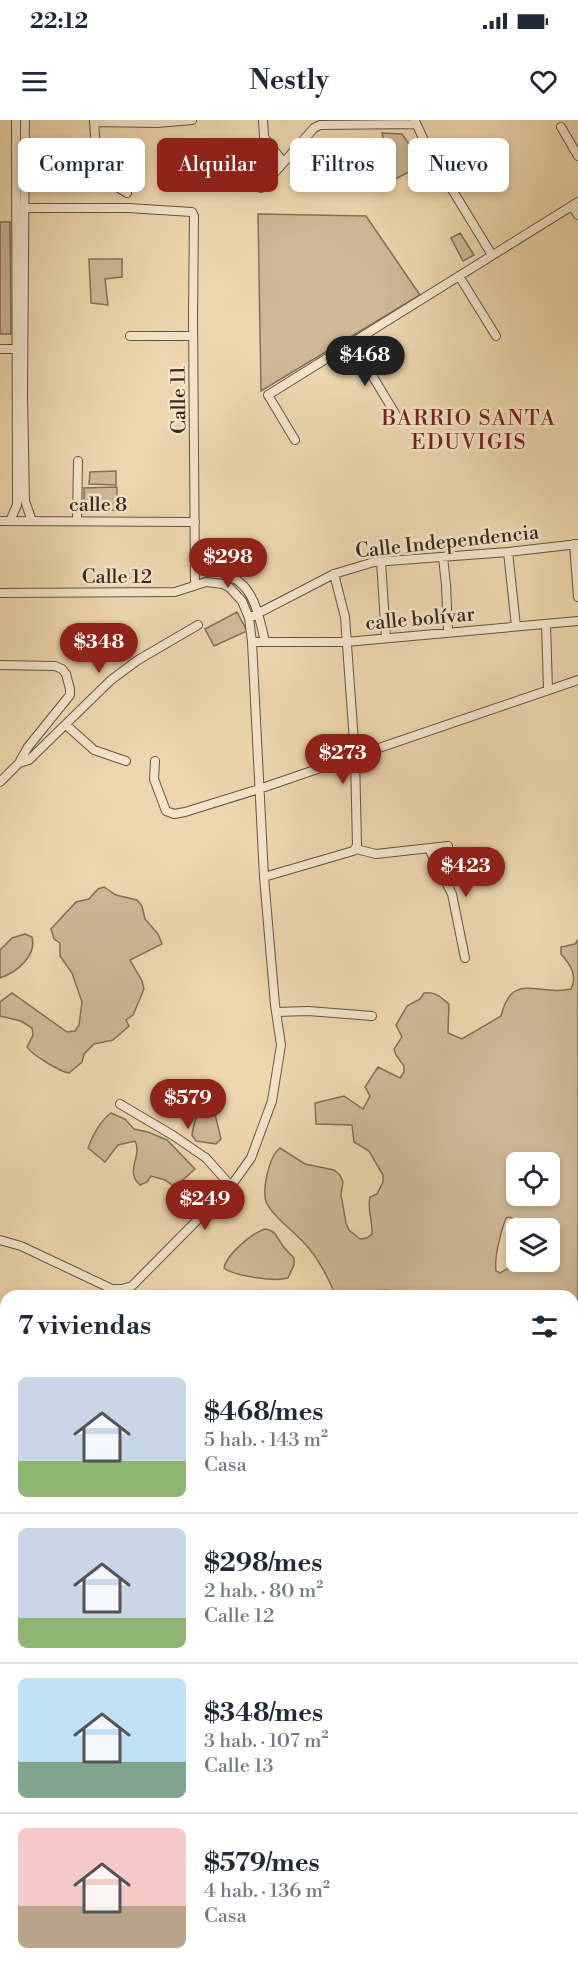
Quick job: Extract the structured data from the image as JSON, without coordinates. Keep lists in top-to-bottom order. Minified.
{"streets":{"street":["Calle 11","calle 8","Calle Independencia","Calle 12","calle bolívar"]},"crossings":[["Calle 11","calle 8"],["Calle 11","Calle 12"],["Calle Independencia","Calle 12"]],"districts":["BARRIO SANTA EDUVIGIS"],"page":{"status":"22:12","header":"Nestly","chip":["Comprar","Alquilar","Filtros","Nuevo"],"price":["$468","$298","$348","$273","$423","$579","$249"],"heading":"7 viviendas","list":[{"name":"$468/mes","note":"5 hab. · 143 m² · Casa"},{"name":"$298/mes","note":"2 hab. · 80 m² · Calle 12"},{"name":"$348/mes","note":"3 hab. · 107 m² · Calle 13"},{"name":"$579/mes","note":"4 hab. · 136 m² · Casa"}]}}
